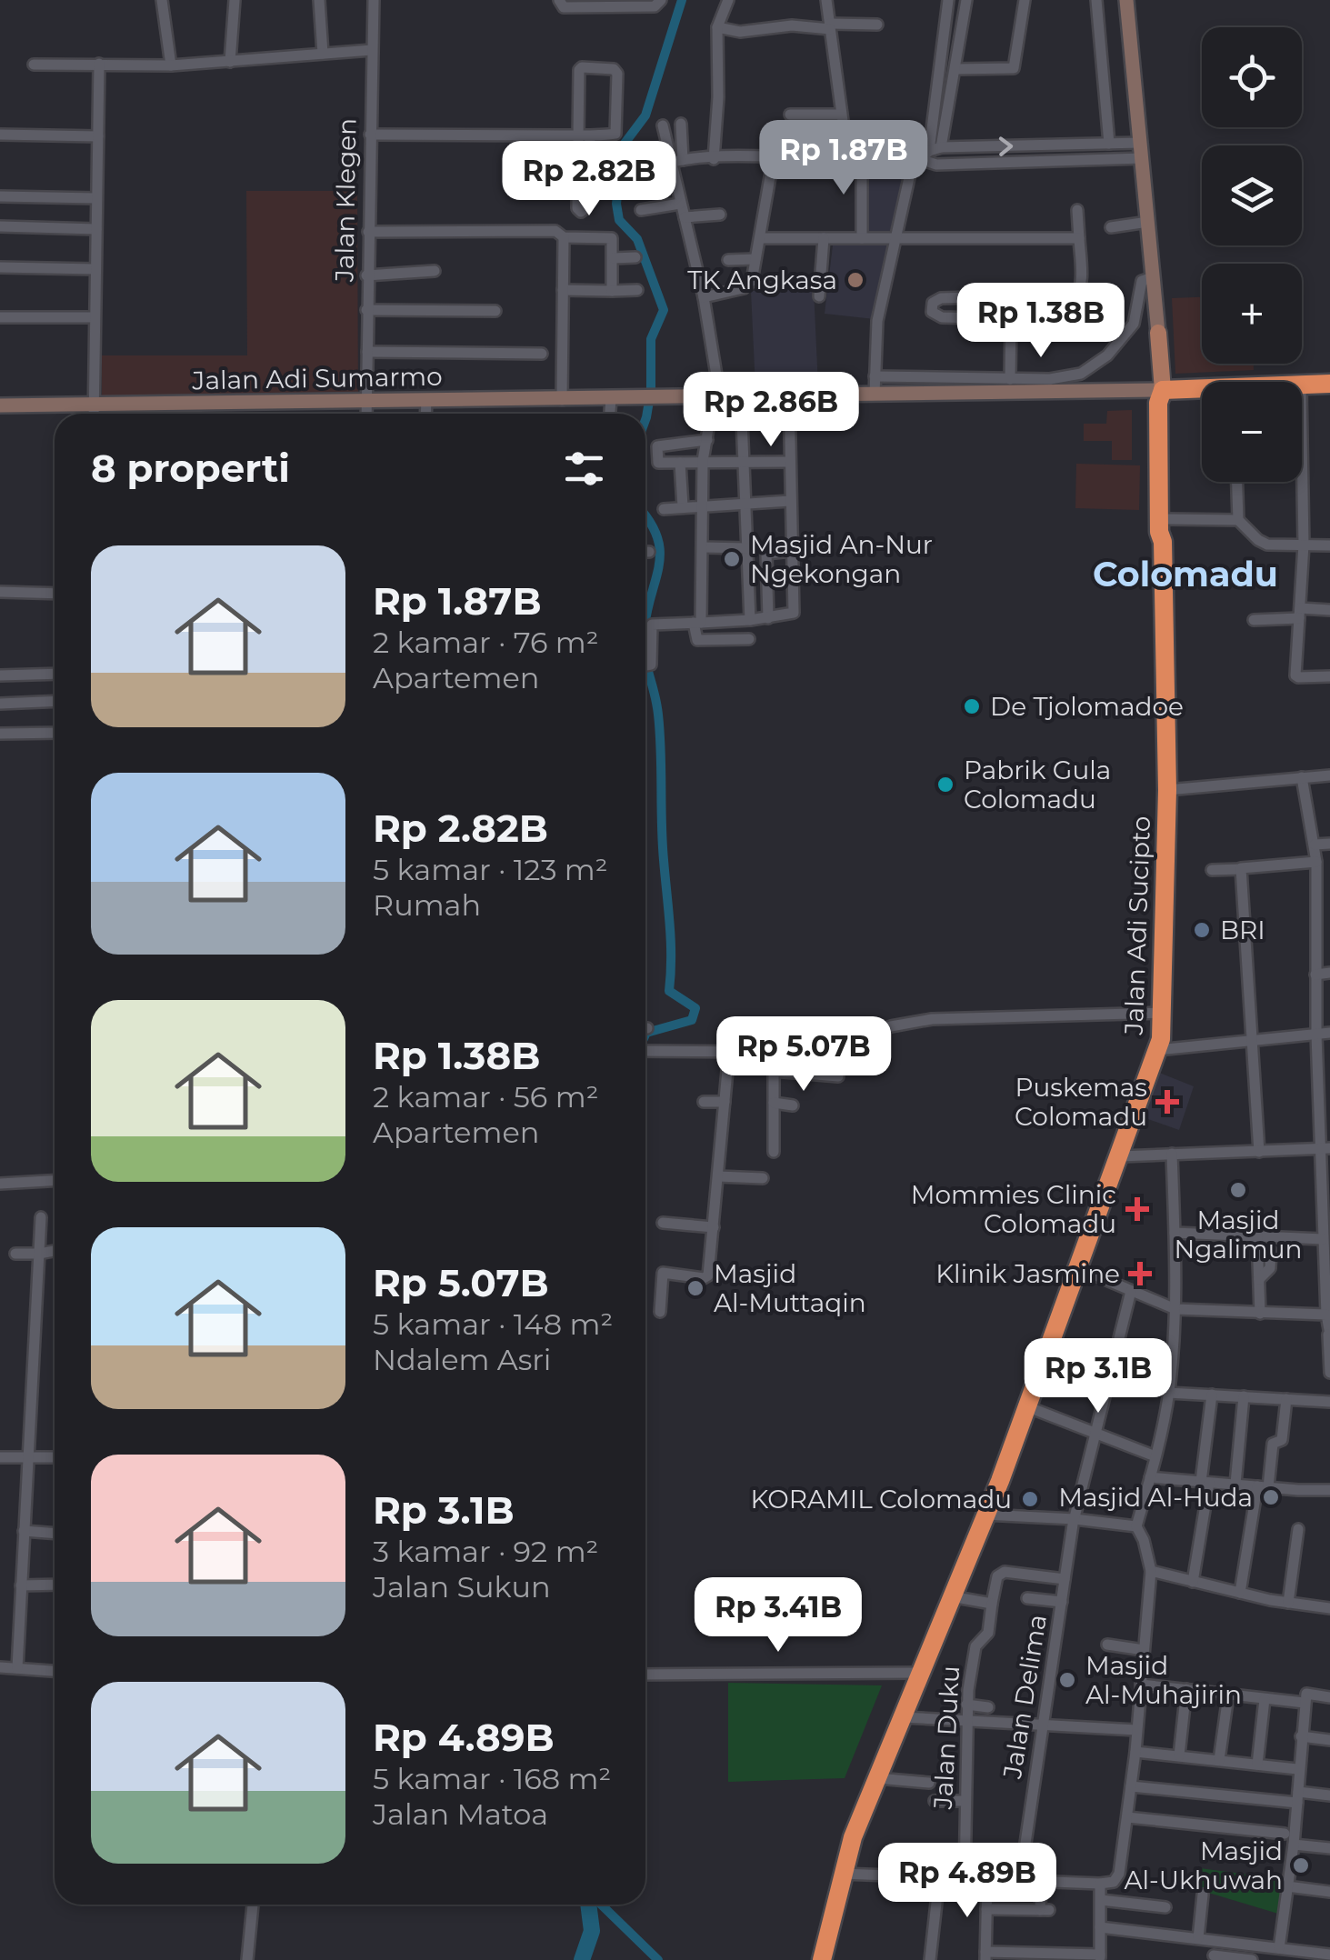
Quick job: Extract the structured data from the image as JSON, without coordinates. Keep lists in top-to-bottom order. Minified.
{"streets":{"highway":["Jalan Adi Sucipto"],"main road":["Jalan Adi Sumarmo"],"street":["Jalan Klegen","Jalan Delima","Jalan Duku"]},"crossings":[["Jalan Klegen","Jalan Adi Sumarmo"],["Jalan Adi Sumarmo","Jalan Adi Sucipto"],["Jalan Delima","Jalan Duku"]],"districts":["Colomadu"],"places":{"other":["TK Angkasa","Masjid An-Nur Ngekongan","De Tjolomadoe","Pabrik Gula Colomadu","BRI","Masjid Ngalimun","Masjid Al-Muttaqin","Masjid Al-Huda","KORAMIL Colomadu","Masjid Al-Muhajirin","Masjid Al-Ukhuwah"],"health":["Puskemas Colomadu","Mommies Clinic Colomadu","Klinik Jasmine"]},"page":{"map_buttons":["+","−"],"price":["Rp 1.87B","Rp 2.82B","Rp 1.38B","Rp 2.86B","Rp 5.07B","Rp 3.1B","Rp 3.41B","Rp 4.89B"],"heading":"8 properti","list":[{"name":"Rp 1.87B","note":"2 kamar · 76 m² · Apartemen"},{"name":"Rp 2.82B","note":"5 kamar · 123 m² · Rumah"},{"name":"Rp 1.38B","note":"2 kamar · 56 m² · Apartemen"},{"name":"Rp 5.07B","note":"5 kamar · 148 m² · Ndalem Asri"},{"name":"Rp 3.1B","note":"3 kamar · 92 m² · Jalan Sukun"},{"name":"Rp 4.89B","note":"5 kamar · 168 m² · Jalan Matoa"}]}}
